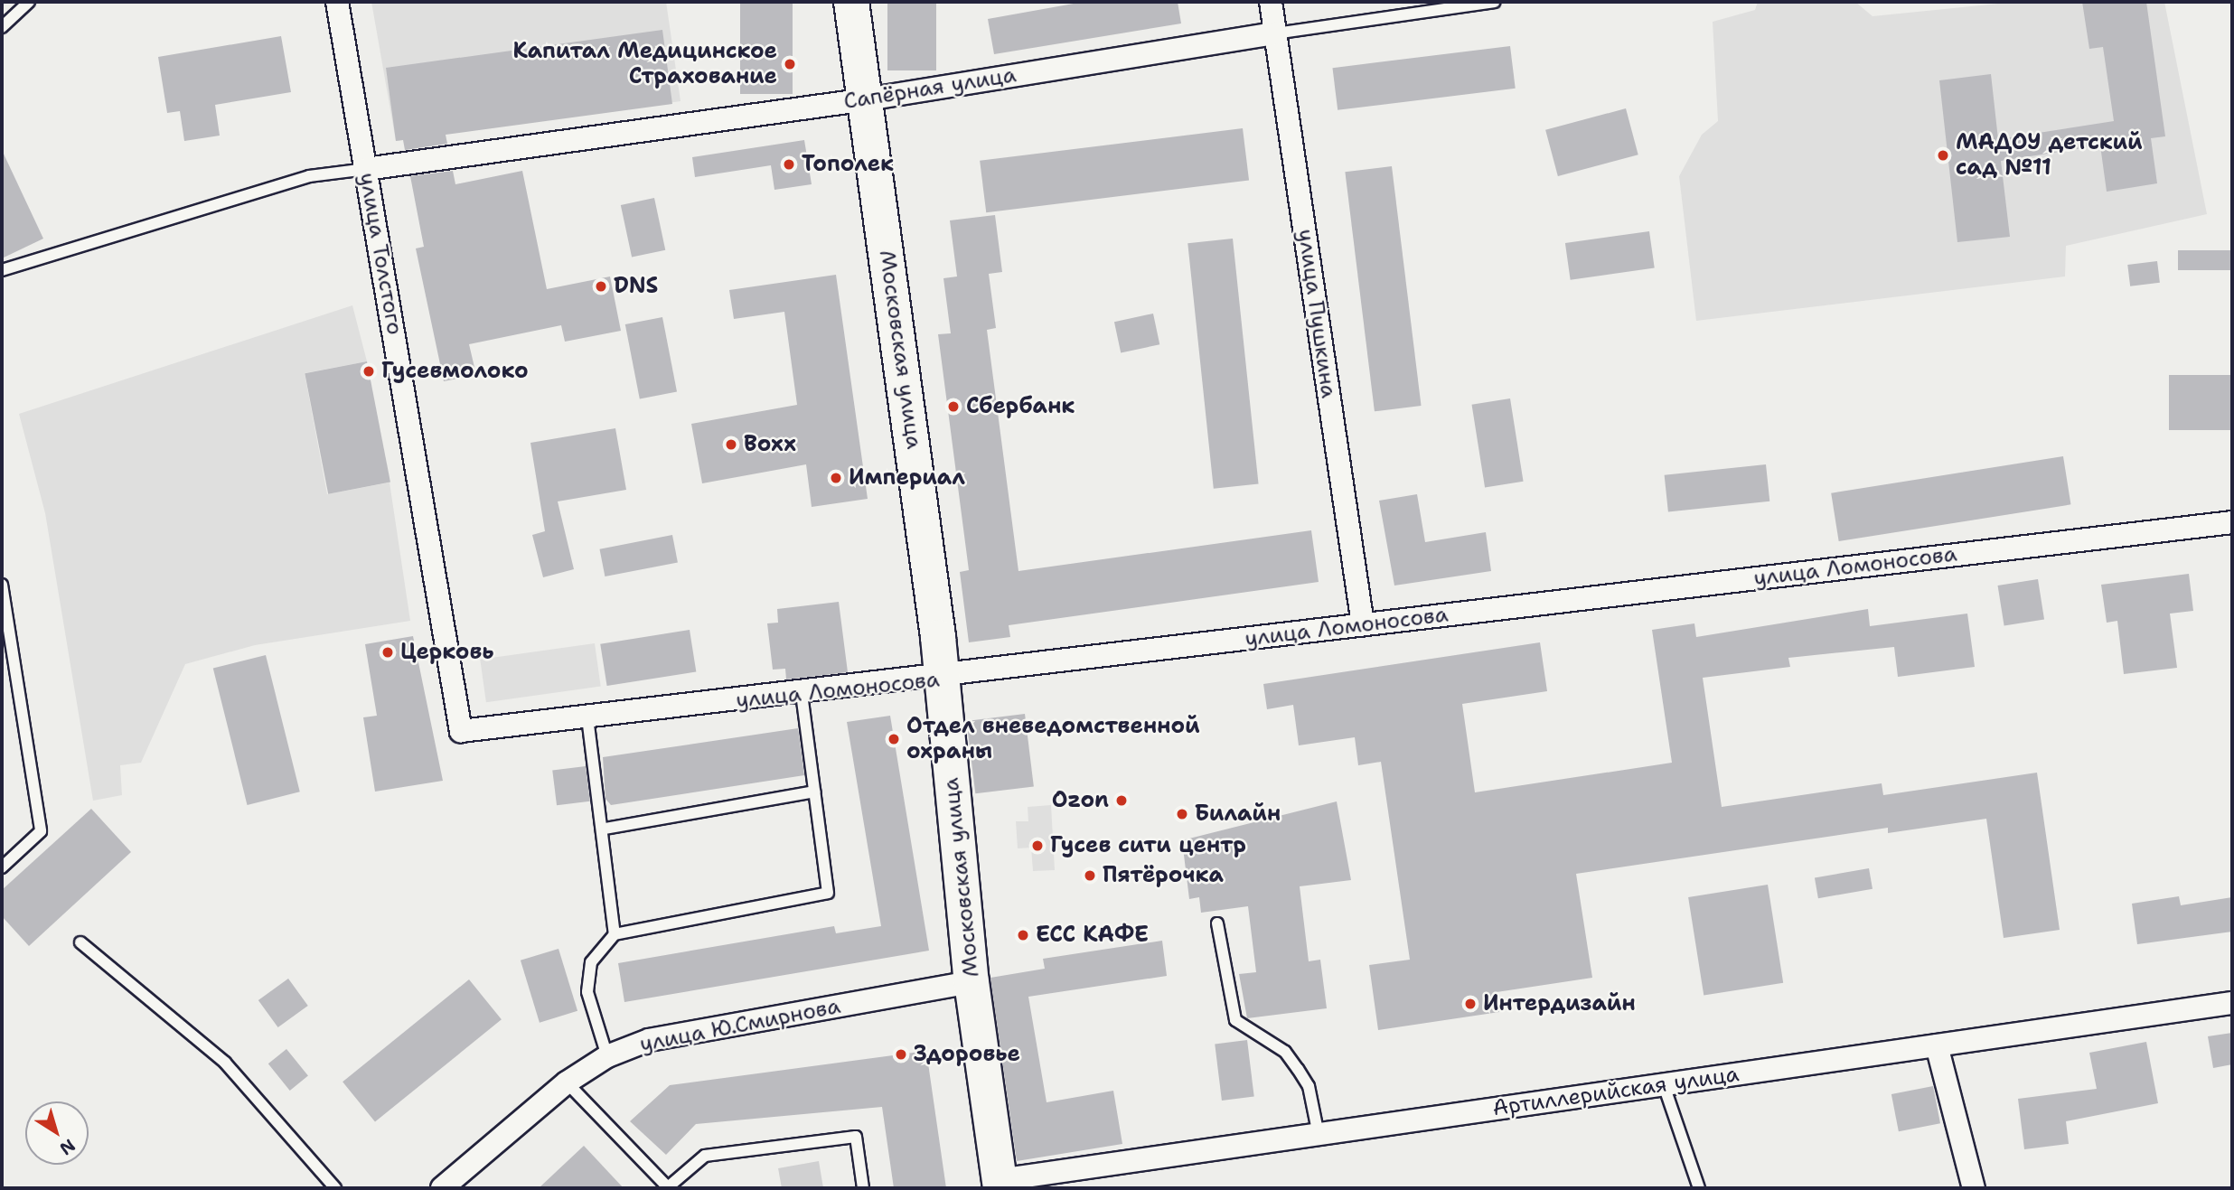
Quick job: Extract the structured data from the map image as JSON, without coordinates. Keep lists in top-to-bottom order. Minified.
{"streets":{"main road":["Московская улица"],"street":["Сапёрная улица","улица Толстого","улица Пушкина","улица Ломоносова","улица Ю.Смирнова","Артиллерийская улица"]},"crossings":[["Сапёрная улица","улица Толстого"],["Сапёрная улица","улица Пушкина"],["Сапёрная улица","Московская улица"],["улица Толстого","улица Ломоносова"],["улица Пушкина","улица Ломоносова"],["Московская улица","улица Ломоносова"],["Московская улица","улица Ю.Смирнова"],["Московская улица","Артиллерийская улица"]],"places":["Капитал Медицинское Страхование","МАДОУ детский сад №11","Тополек","DNS","Гусевмолоко","Сбербанк","Boxx","Империал","Церковь","Отдел вневедомственной охраны","Ozon","Билайн","Гусев сити центр","Пятёрочка","ЕСС КАФЕ","Интердизайн","Здоровье"],"north":"bottom right"}
